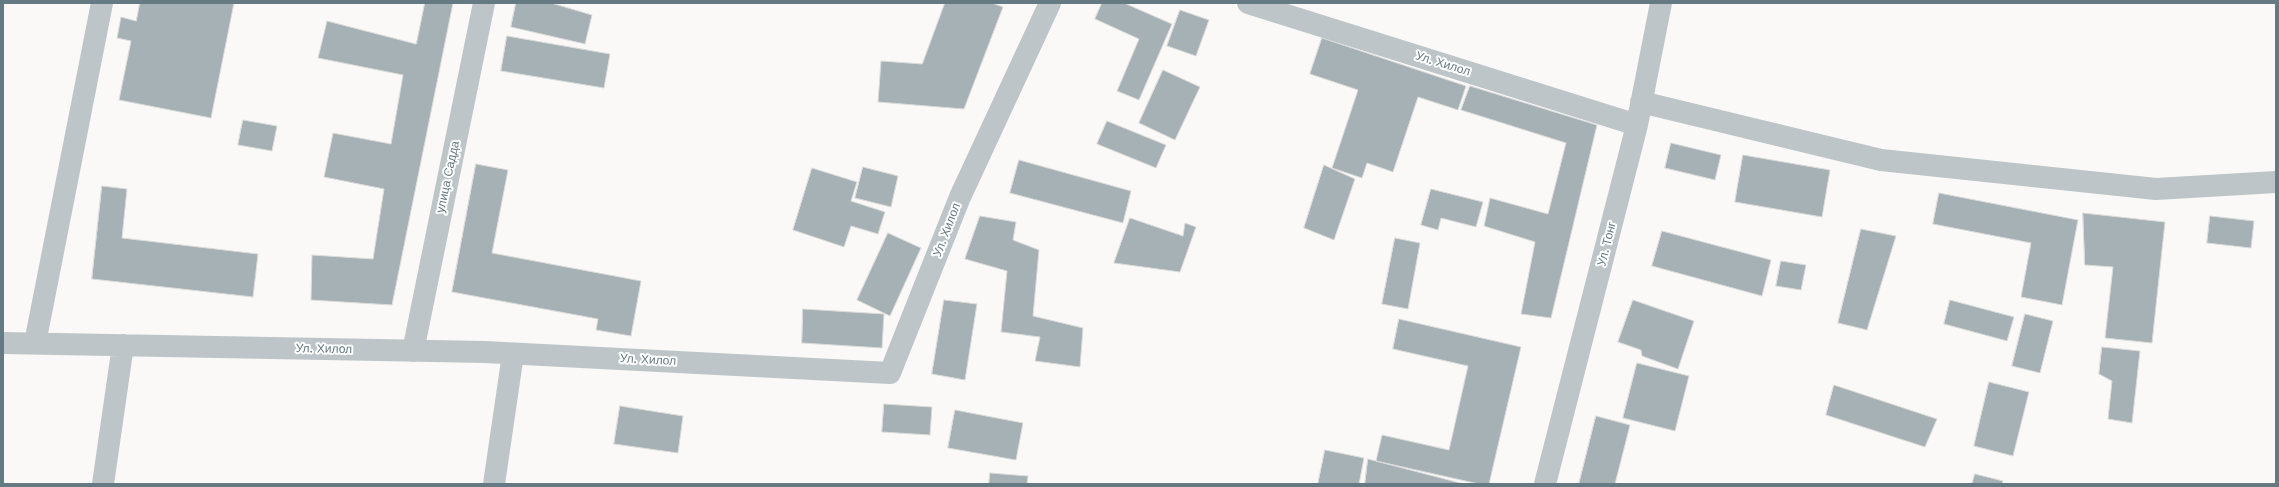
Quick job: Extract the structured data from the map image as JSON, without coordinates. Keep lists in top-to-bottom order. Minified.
{"streets":{"street":["Ул. Хилол","улица Садда","Ул. Тонг"]},"crossings":[["Ул. Хилол","улица Садда"],["Ул. Хилол","Ул. Тонг"]]}
